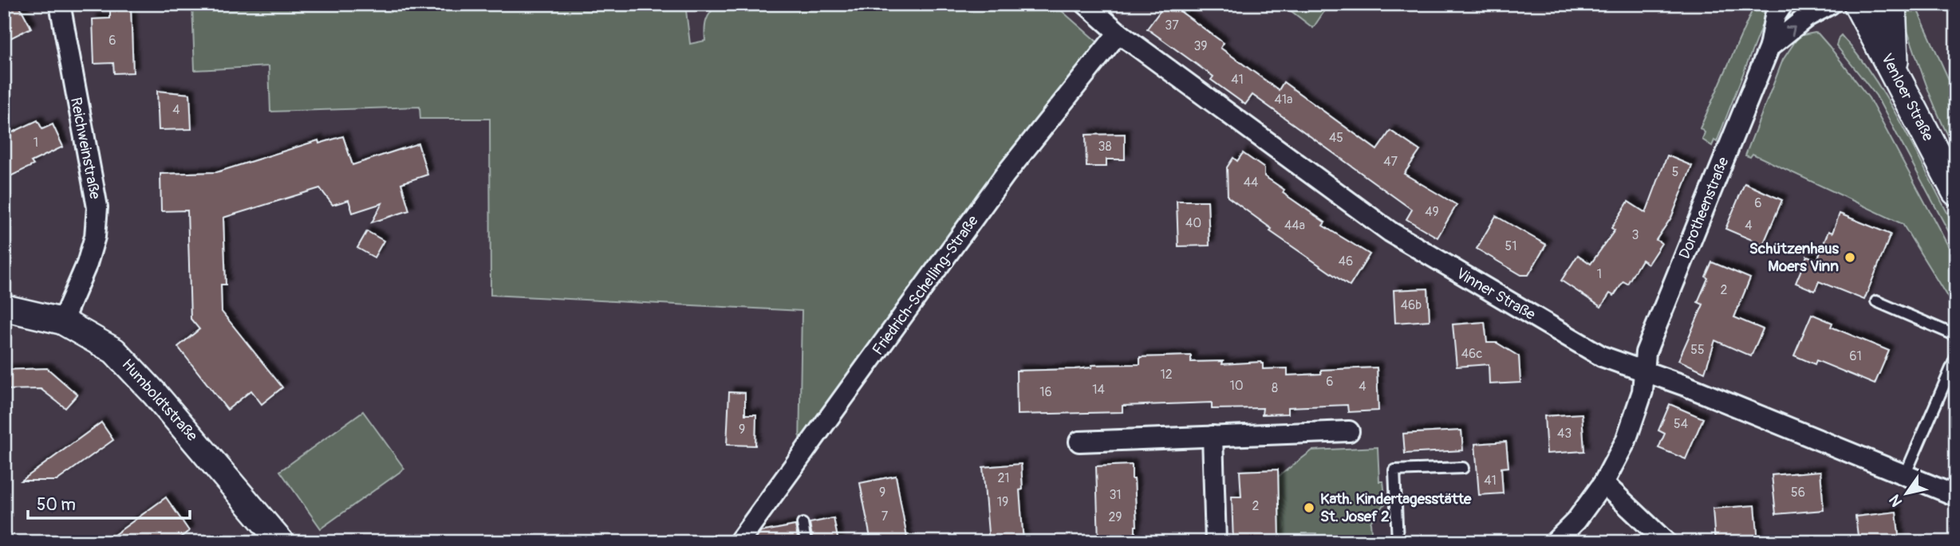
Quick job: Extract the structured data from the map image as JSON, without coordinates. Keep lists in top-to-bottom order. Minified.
{"streets":{"main road":["Venloer Straße"],"street":["Reichweinstraße","Dorotheenstraße","Friedrich-Schelling-Straße","Vinner Straße","Humboldtstraße"]},"crossings":[["Reichweinstraße","Humboldtstraße"],["Dorotheenstraße","Vinner Straße"],["Friedrich-Schelling-Straße","Vinner Straße"]],"places":["Schützenhaus Moers Vinn","Kath. Kindertagesstätte St. Josef 2"],"house_numbers":["37","6","39","41","41a","4","45","1","38","47","5","44","6","49","40","44a","4","3","51","46","1","2","46b","55","46c","61","12","6","10","4","8","14","16","54","9","43","21","41","9","56","31","19","2","7","29"],"scale_bar":"50 m","north":"bottom left"}
